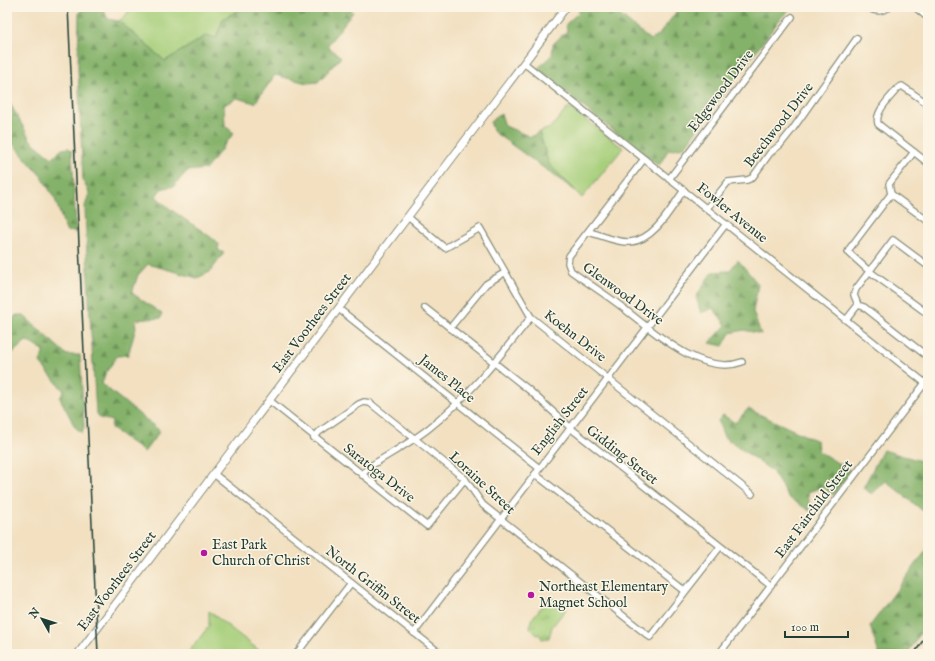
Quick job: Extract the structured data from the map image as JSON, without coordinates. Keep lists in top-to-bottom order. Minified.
{"streets":{"main road":["East Voorhees Street"],"street":["Edgewood Drive","Beechwood Drive","Fowler Avenue","Glenwood Drive","Koehn Drive","James Place","English Street","Gidding Street","Saratoga Drive","Loraine Street","East Fairchild Street","North Griffin Street"]},"crossings":[["Edgewood Drive","Fowler Avenue"],["Beechwood Drive","Fowler Avenue"],["Fowler Avenue","Glenwood Drive"],["Fowler Avenue","East Voorhees Street"],["Fowler Avenue","English Street"],["Fowler Avenue","East Fairchild Street"],["Glenwood Drive","English Street"],["East Voorhees Street","Koehn Drive"],["East Voorhees Street","James Place"],["East Voorhees Street","Saratoga Drive"],["East Voorhees Street","North Griffin Street"],["Koehn Drive","English Street"],["James Place","English Street"],["English Street","Gidding Street"],["English Street","Loraine Street"],["English Street","North Griffin Street"],["Gidding Street","East Fairchild Street"],["Saratoga Drive","Loraine Street"]],"places":["East Park Church of Christ","Northeast Elementary Magnet School"],"scale_bar":"100 m","north":"top left"}
